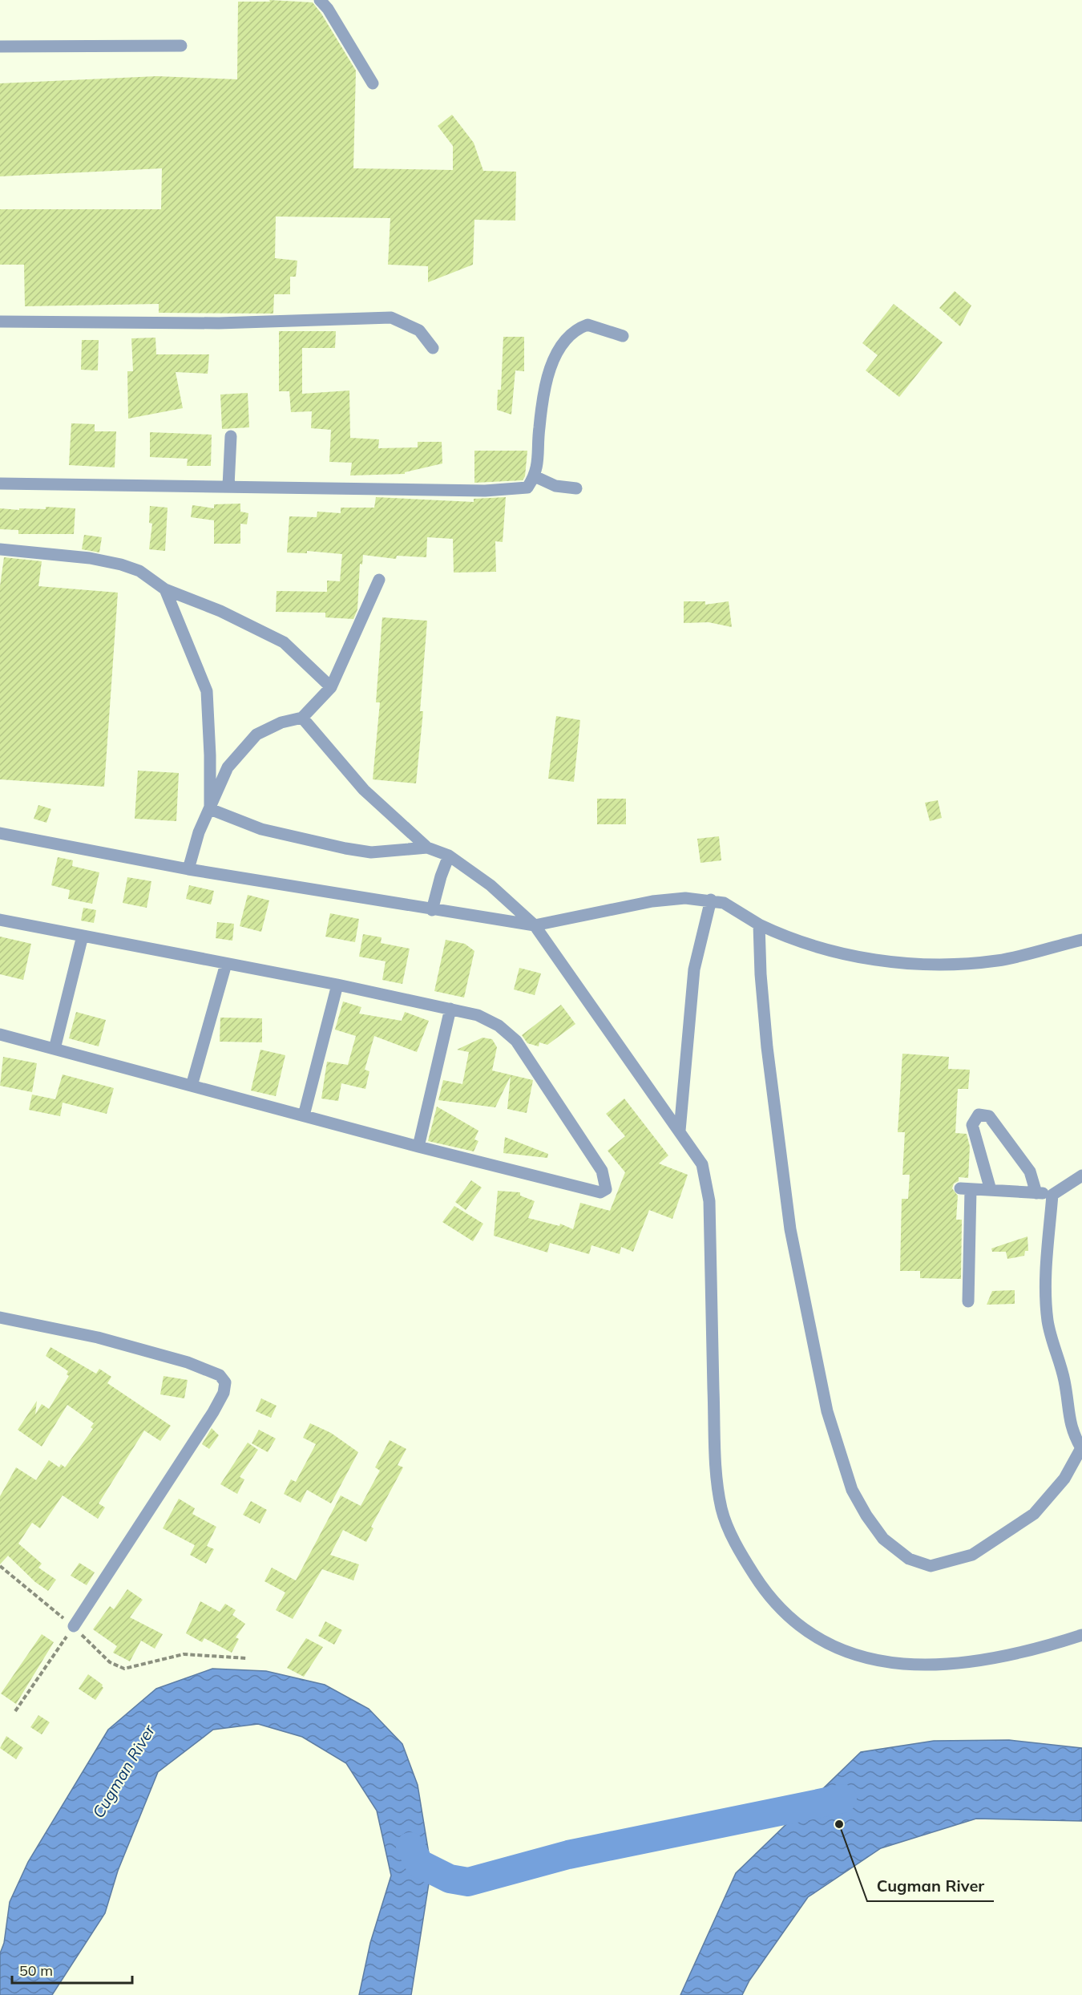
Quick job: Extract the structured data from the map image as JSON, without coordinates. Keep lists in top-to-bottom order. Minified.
{"water":["Cugman River"],"places":["Cugman River"],"scale_bar":"50 m"}
